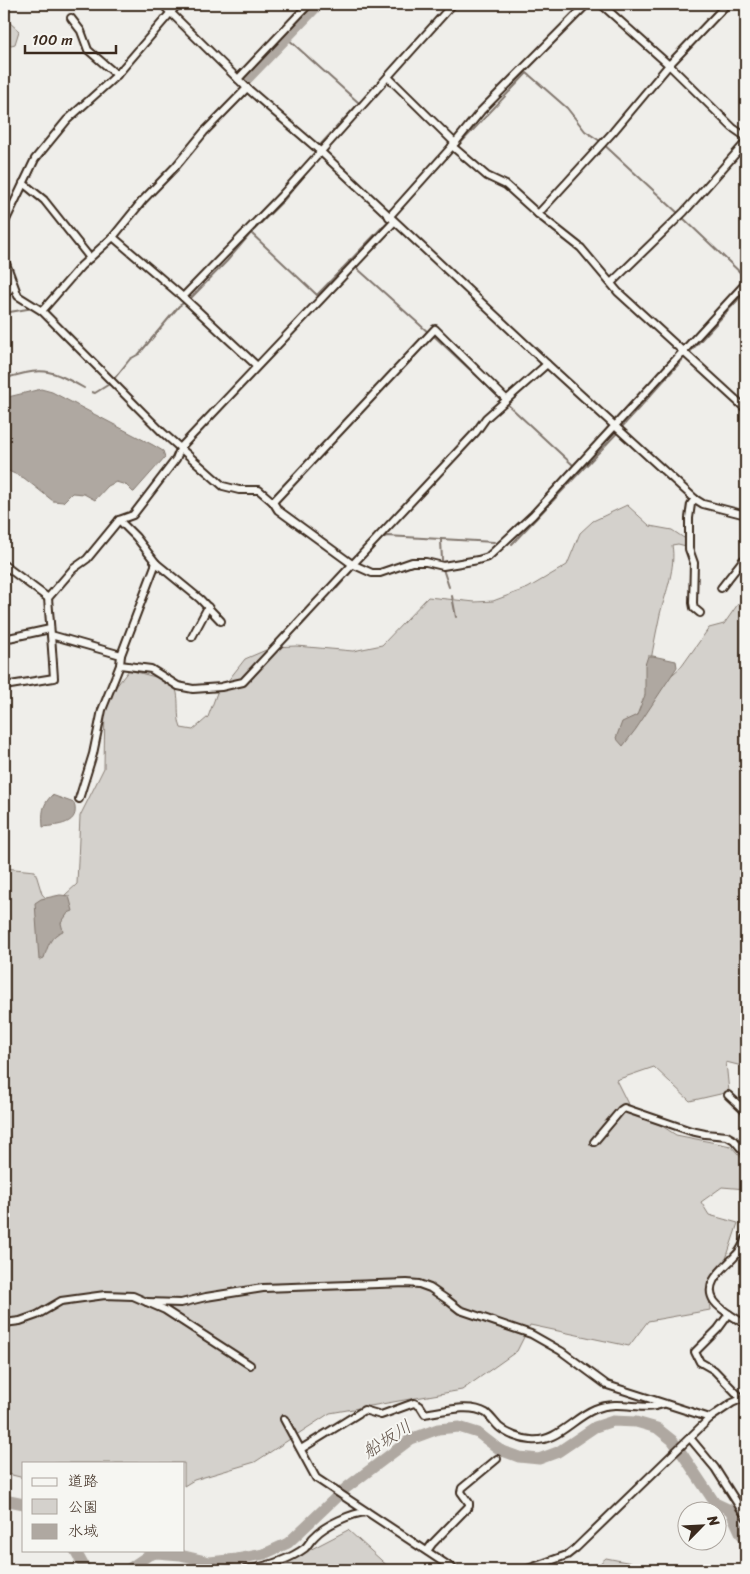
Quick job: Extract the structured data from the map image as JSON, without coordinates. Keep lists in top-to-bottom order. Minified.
{"water":["船坂川"],"legend":["道路","公園","水域"],"scale_bar":"100 m","north":"top right"}
